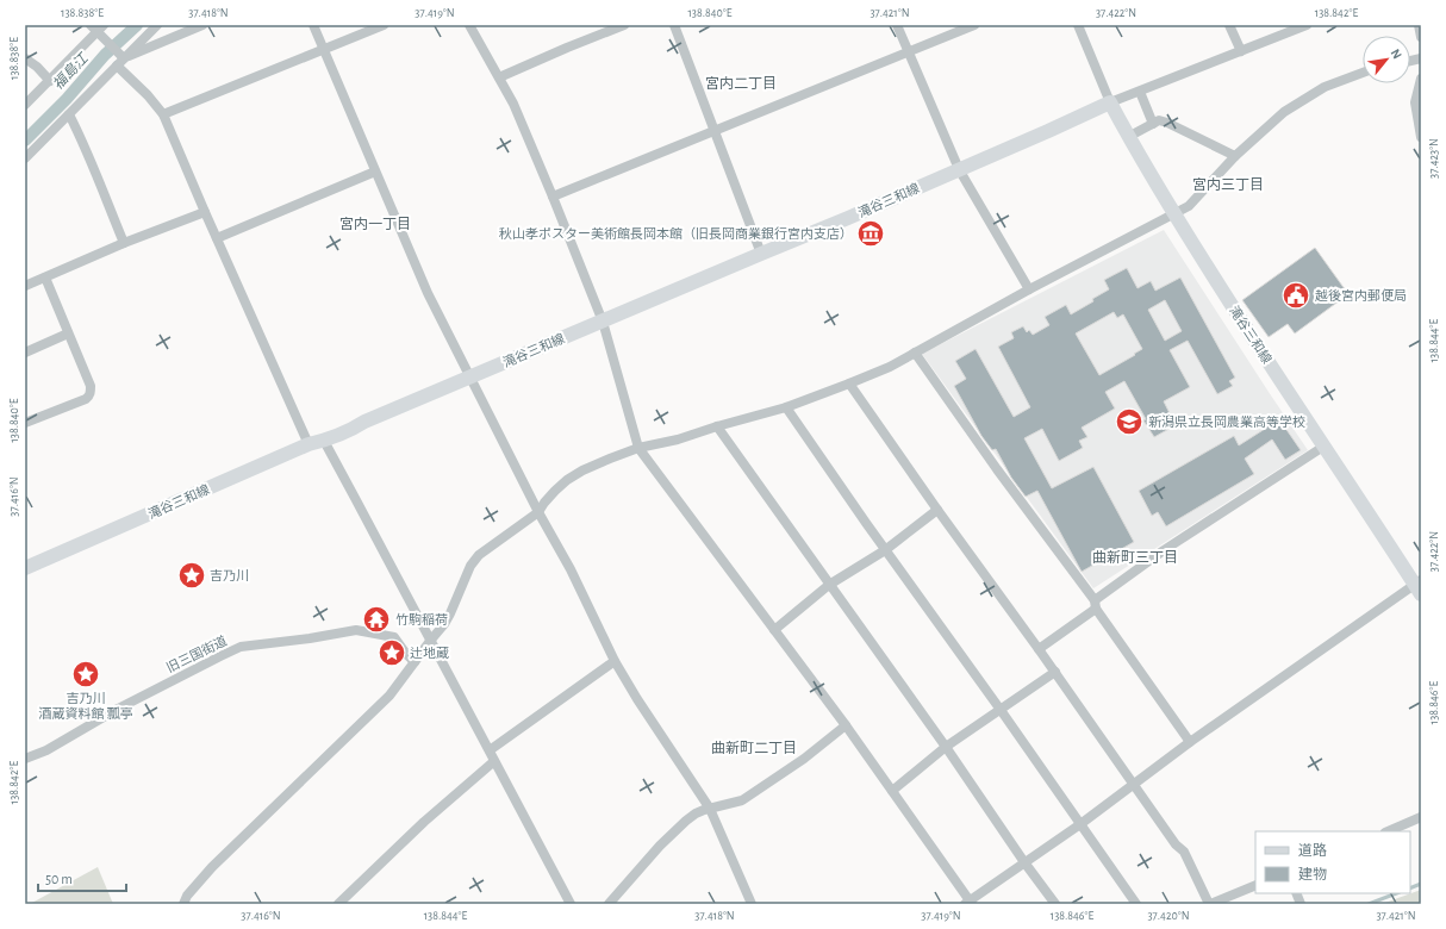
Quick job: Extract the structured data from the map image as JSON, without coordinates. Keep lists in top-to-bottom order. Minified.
{"streets":{"main road":["滝谷三和線"],"street":["旧三国街道"]},"districts":["宮内二丁目","宮内三丁目","宮内一丁目","曲新町三丁目","曲新町二丁目"],"water":["福島江"],"places":{"museum":["秋山孝ポスター美術館長岡本館（旧長岡商業銀行宮内支店）"],"public building":["越後宮内郵便局"],"school or university":["新潟県立長岡農業高等学校"],"place":["吉乃川","辻地蔵","吉乃川 酒蔵資料館 瓢亭"],"temple":["竹駒稲荷"]},"legend":["道路","建物"],"scale_bar":"50 m","north":"top right","coordinates":["138.838°E","37.418°N","37.419°N","138.840°E","37.421°N","37.422°N","138.842°E","37.423°N","138.844°E","37.416°N","138.846°E","37.420°N"]}
